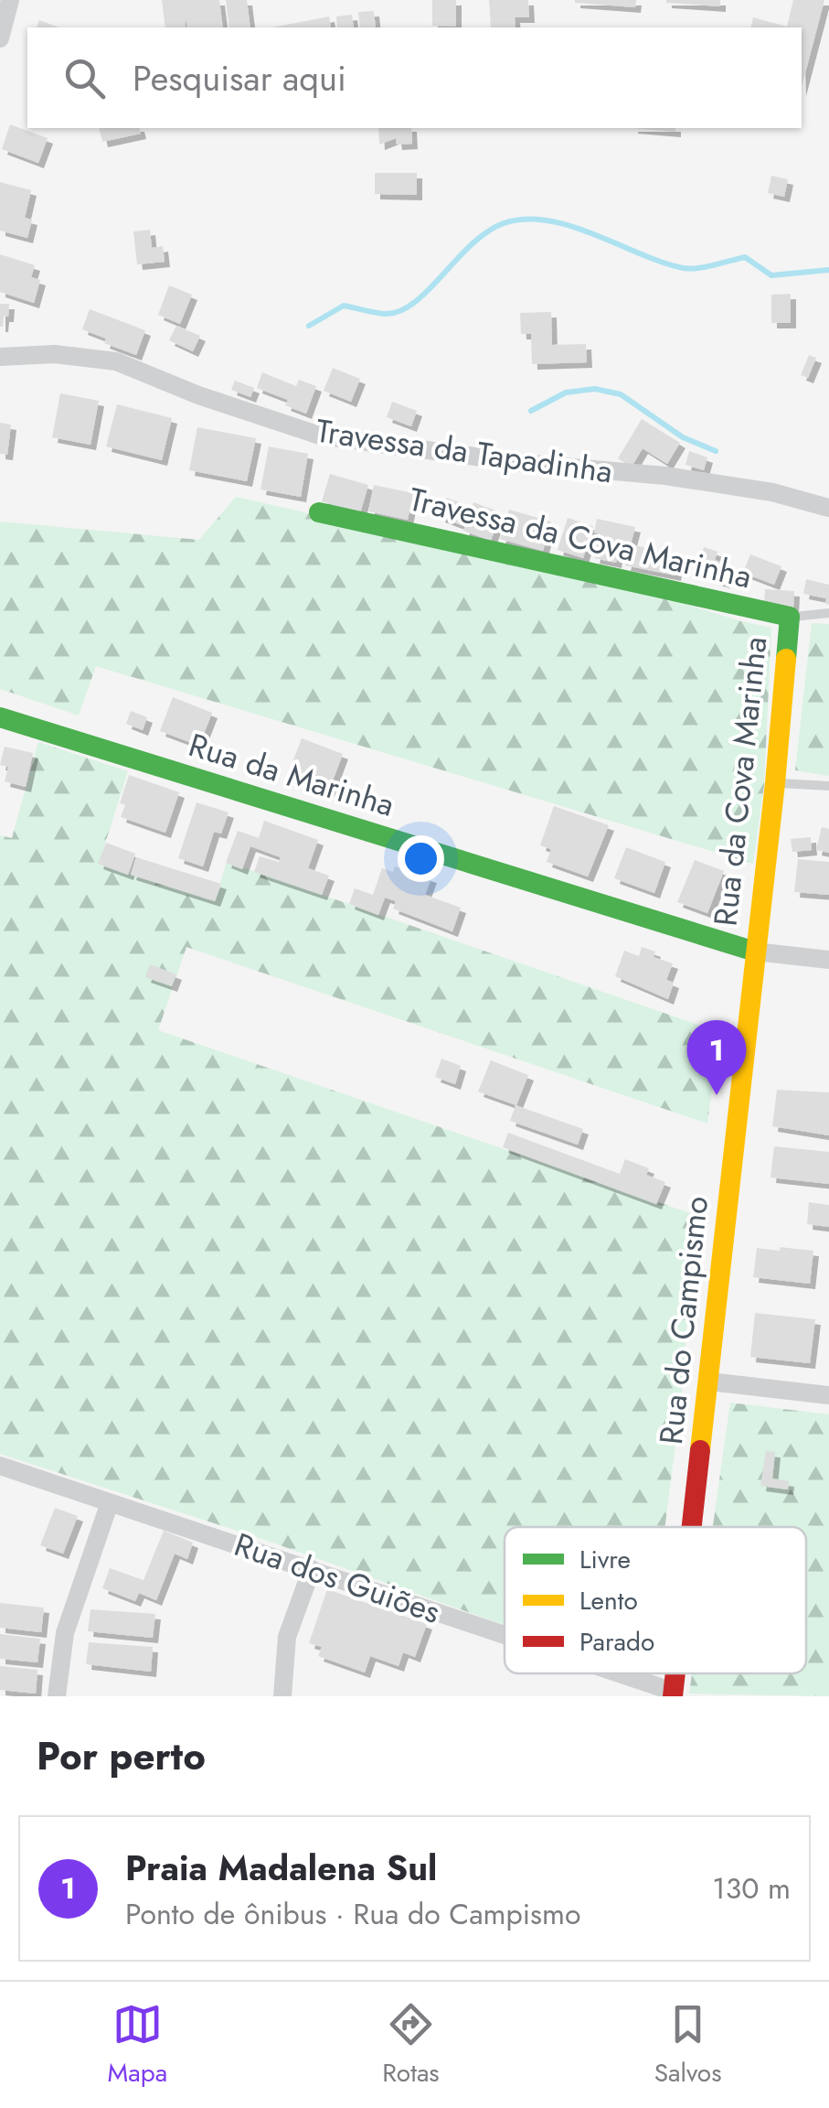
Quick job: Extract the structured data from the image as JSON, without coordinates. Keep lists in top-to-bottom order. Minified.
{"streets":{"street":["Travessa da Tapadinha","Travessa da Cova Marinha","Rua da Marinha","Rua da Cova Marinha","Rua do Campismo","Rua dos Guiões"]},"crossings":[["Travessa da Cova Marinha","Rua da Cova Marinha"],["Rua da Marinha","Rua da Cova Marinha"],["Rua da Marinha","Rua do Campismo"],["Rua da Cova Marinha","Rua do Campismo"]],"legend":["Livre","Lento","Parado"],"page":{"search":"Pesquisar aqui","pins":"1","heading":"Por perto","list":[{"mark":"1","name":"Praia Madalena Sul","note":"Ponto de ônibus · Rua do Campismo","value":"130 m"}],"nav":["Mapa","Rotas","Salvos"]}}
